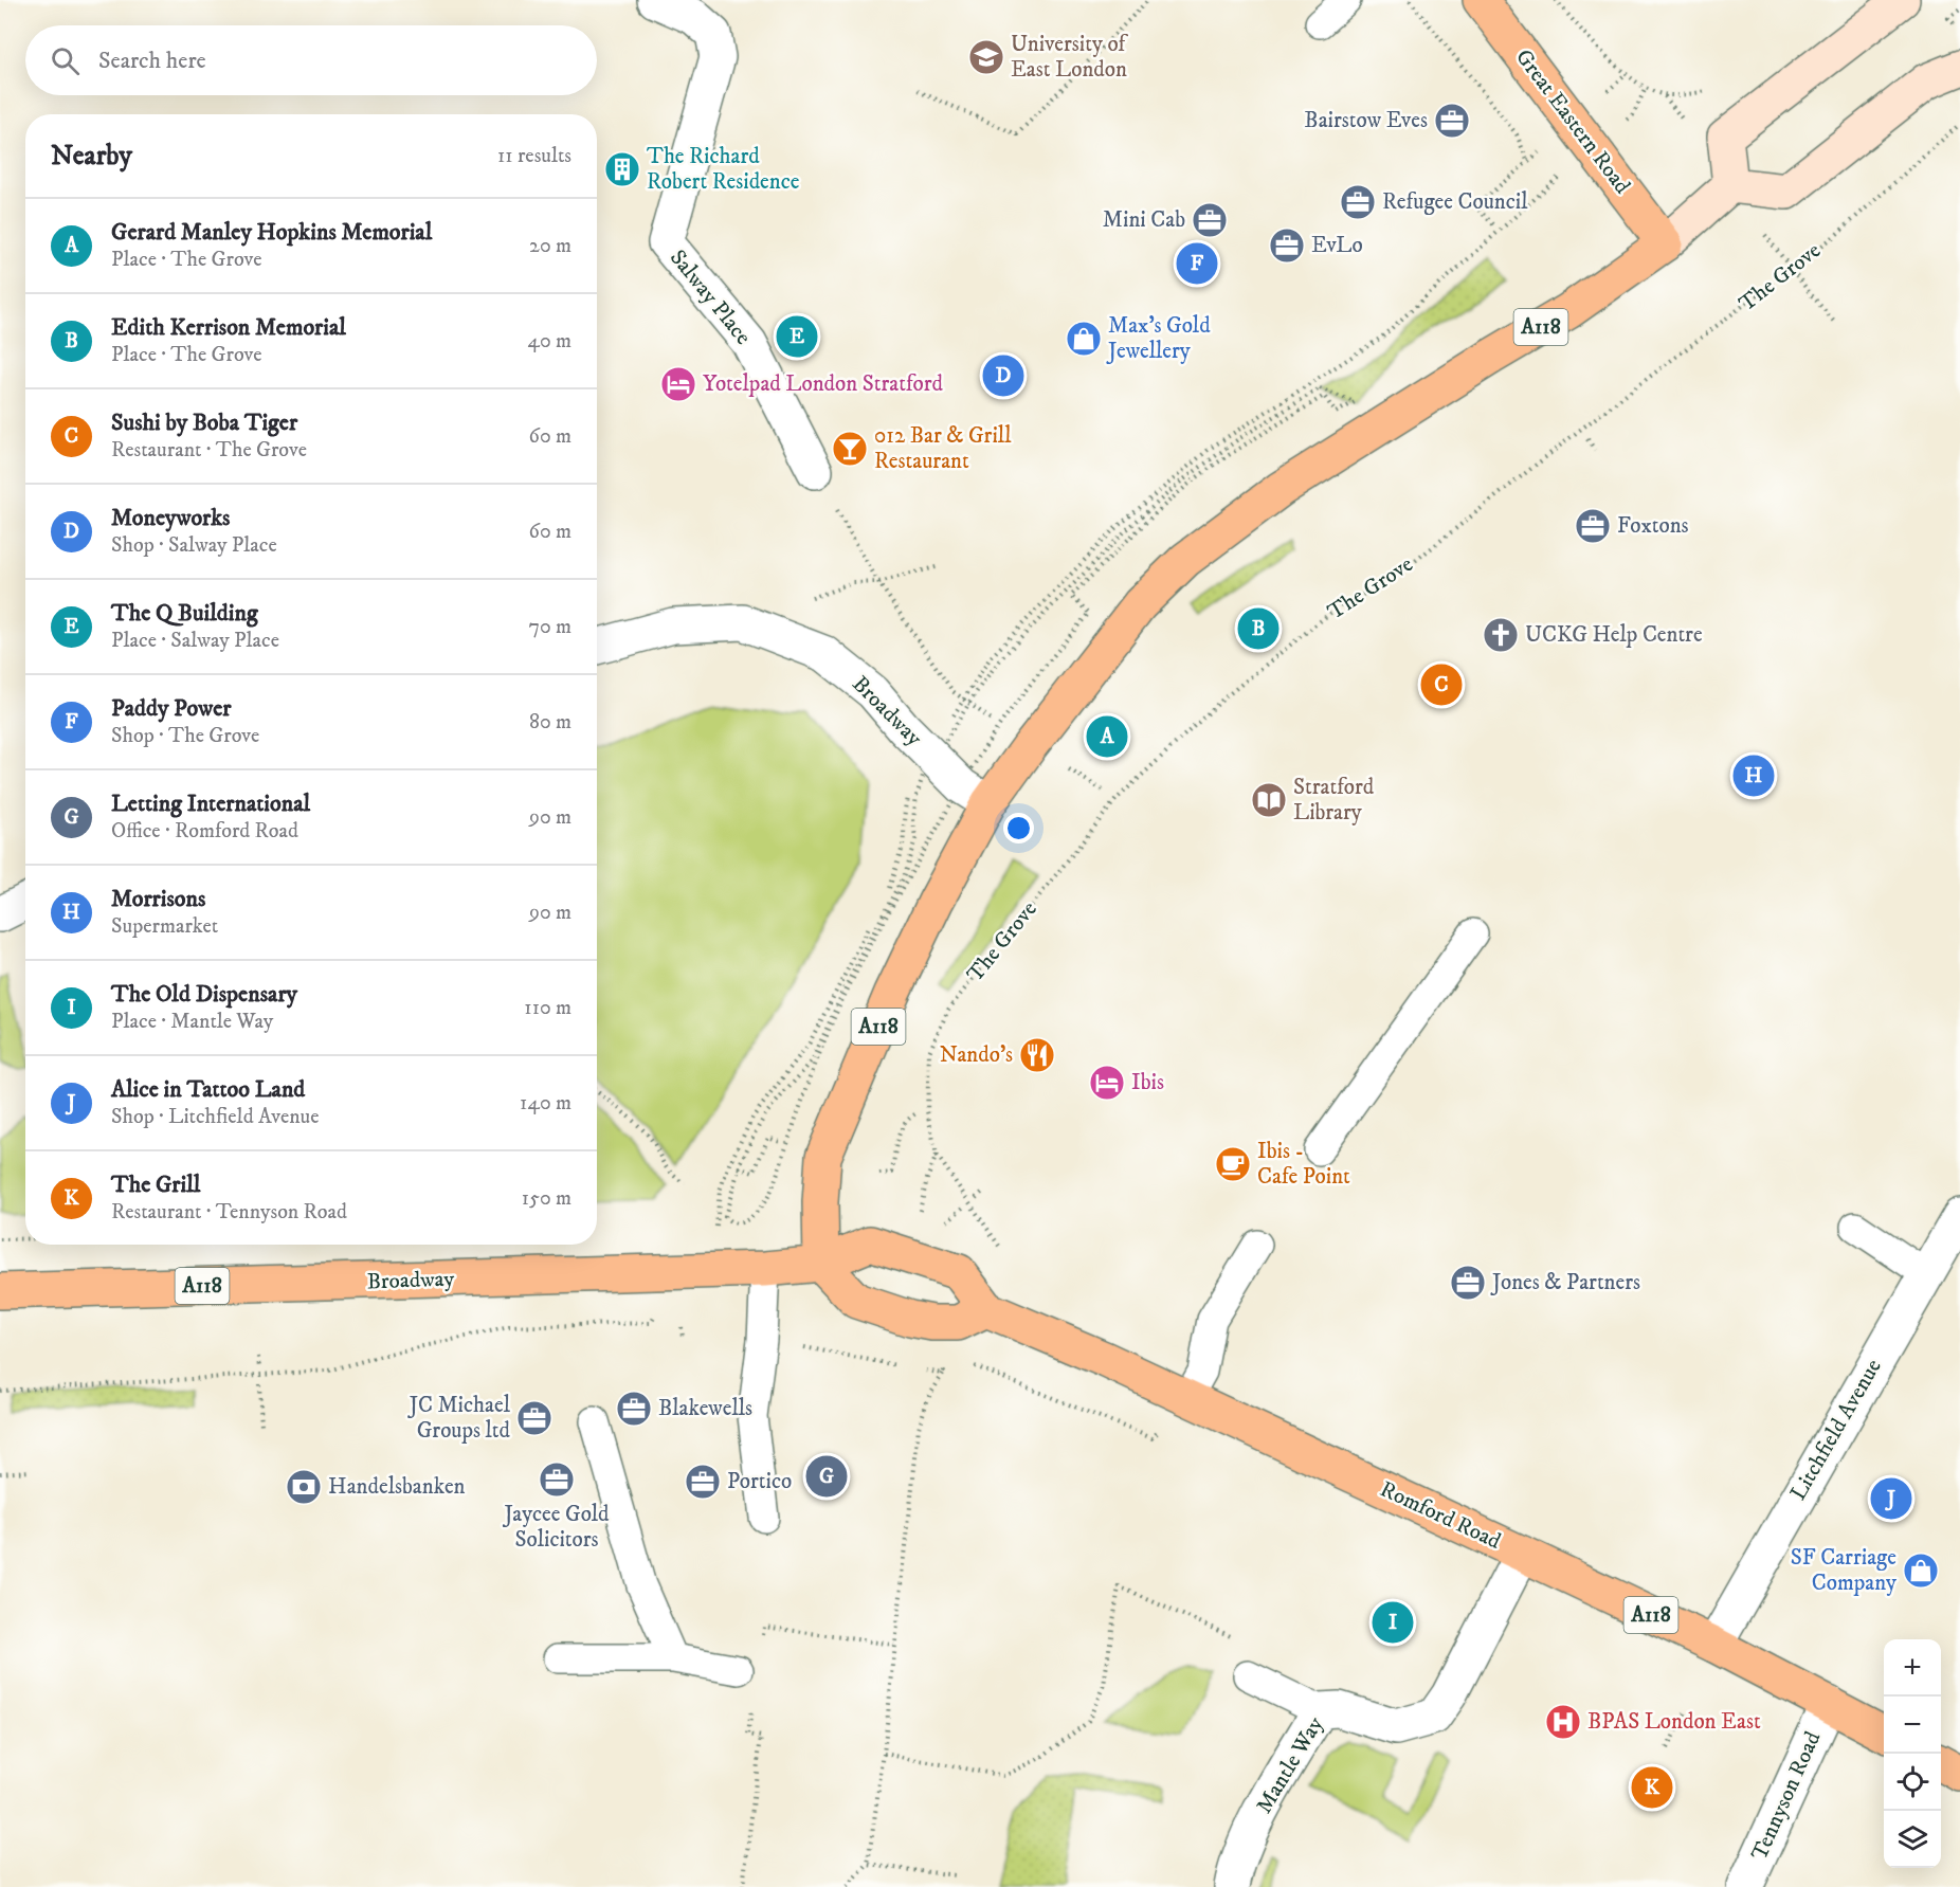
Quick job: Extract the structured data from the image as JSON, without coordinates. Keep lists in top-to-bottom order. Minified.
{"streets":{"main road":["Great Eastern Road","A118","Broadway","Romford Road"],"street":["Salway Place","Litchfield Avenue","Mantle Way","Tennyson Road"],"path":["The Grove"]},"crossings":[["Great Eastern Road","A118"],["A118","Broadway"],["A118","Romford Road"],["Litchfield Avenue","Romford Road"],["Romford Road","Mantle Way"],["Romford Road","Tennyson Road"]],"places":{"school or university":["University of East London"],"office":["Bairstow Eves","Refugee Council","Mini Cab","EvLo","Foxtons","Jones & Partners","Blakewells","JC Michael Groups ltd","Jaycee Gold Solicitors","Portico"],"building":["The Richard Robert Residence"],"shop":["Max's Gold Jewellery","SF Carriage Company"],"hotel":["Yotelpad London Stratford","Ibis"],"bar":["012 Bar & Grill Restaurant"],"church":["UCKG Help Centre"],"library":["Stratford Library"],"restaurant":["Nando's"],"cafe":["Ibis - Cafe Point"],"bank":["Handelsbanken"],"hospital":["BPAS London East"]},"page":{"search":"Search here","heading":["Nearby","11 results"],"list":[{"mark":"A","name":"Gerard Manley Hopkins Memorial","note":"Place · The Grove","value":"20 m"},{"mark":"B","name":"Edith Kerrison Memorial","note":"Place · The Grove","value":"40 m"},{"mark":"C","name":"Sushi by Boba Tiger","note":"Restaurant · The Grove","value":"60 m"},{"mark":"D","name":"Moneyworks","note":"Shop · Salway Place","value":"60 m"},{"mark":"E","name":"The Q Building","note":"Place · Salway Place","value":"70 m"},{"mark":"F","name":"Paddy Power","note":"Shop · The Grove","value":"80 m"},{"mark":"G","name":"Letting International","note":"Office · Romford Road","value":"90 m"},{"mark":"H","name":"Morrisons","note":"Supermarket","value":"90 m"},{"mark":"I","name":"The Old Dispensary","note":"Place · Mantle Way","value":"110 m"},{"mark":"J","name":"Alice in Tattoo Land","note":"Shop · Litchfield Avenue","value":"140 m"},{"mark":"K","name":"The Grill","note":"Restaurant · Tennyson Road","value":"150 m"}],"pins":["F","E","D","B","C","A","H","G","J","I","K"],"map_buttons":["+","−"]}}
